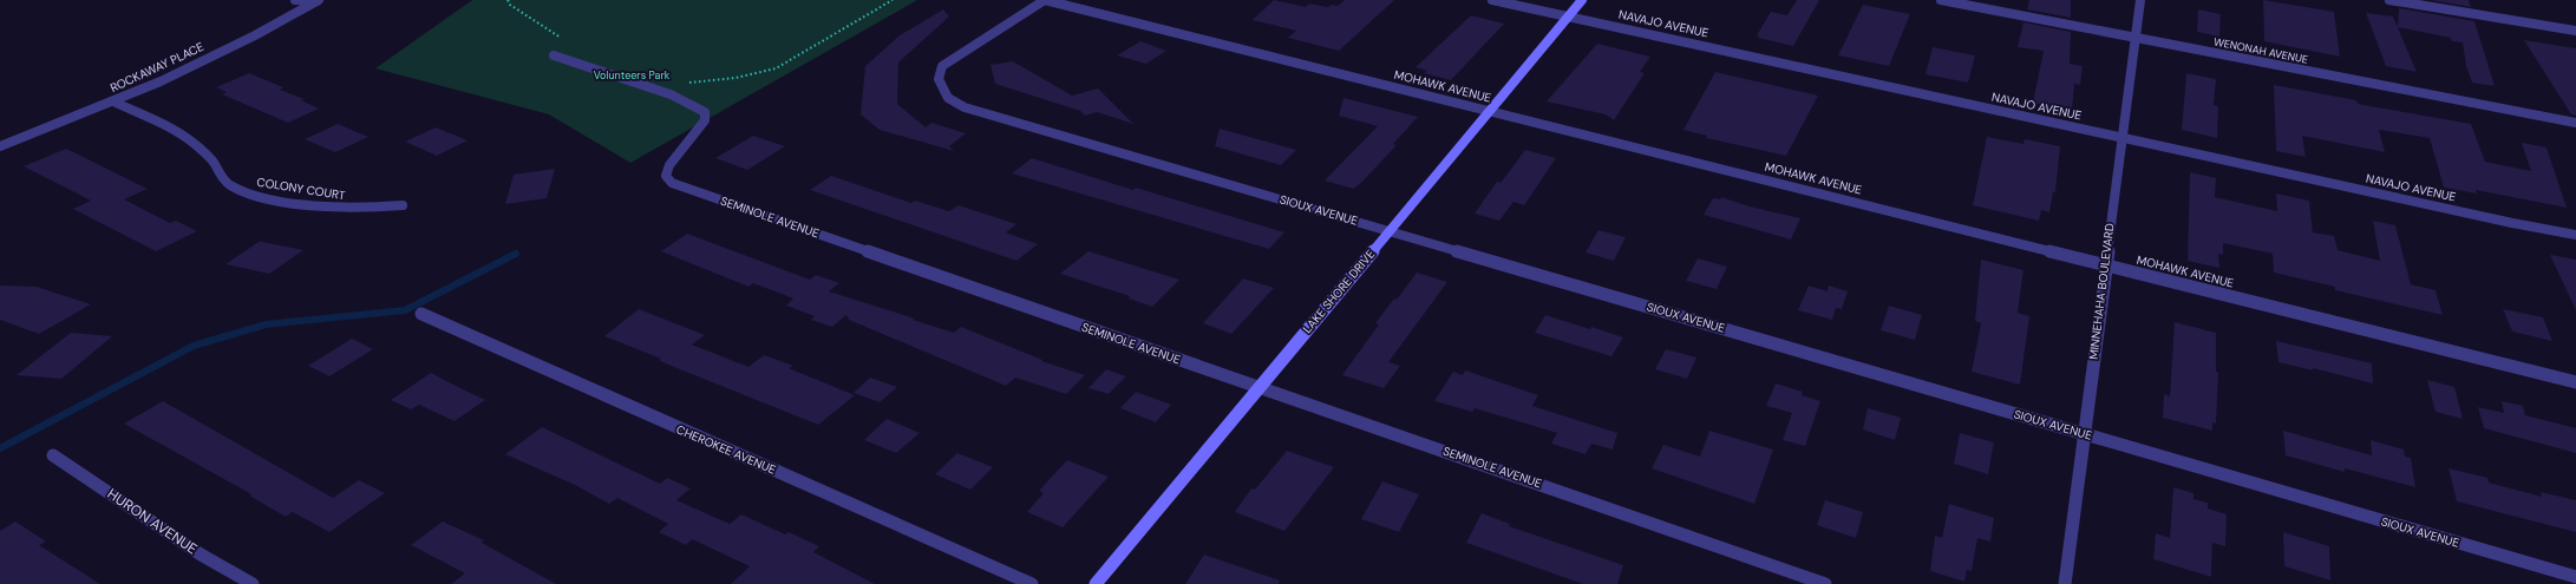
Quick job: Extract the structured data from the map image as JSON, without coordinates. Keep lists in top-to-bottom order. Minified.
{"streets":{"street":["NAVAJO AVENUE","WENONAH AVENUE","ROCKAWAY PLACE","MOHAWK AVENUE","COLONY COURT","SIOUX AVENUE","SEMINOLE AVENUE","LAKE SHORE DRIVE","MINNEHAHA BOULEVARD","CHEROKEE AVENUE","HURON AVENUE"]},"crossings":[["NAVAJO AVENUE","LAKE SHORE DRIVE"],["NAVAJO AVENUE","MINNEHAHA BOULEVARD"],["WENONAH AVENUE","MINNEHAHA BOULEVARD"],["ROCKAWAY PLACE","COLONY COURT"],["MOHAWK AVENUE","SIOUX AVENUE"],["MOHAWK AVENUE","LAKE SHORE DRIVE"],["MOHAWK AVENUE","MINNEHAHA BOULEVARD"],["SIOUX AVENUE","LAKE SHORE DRIVE"],["SIOUX AVENUE","MINNEHAHA BOULEVARD"],["SEMINOLE AVENUE","LAKE SHORE DRIVE"]],"parks":["Volunteers Park"]}
